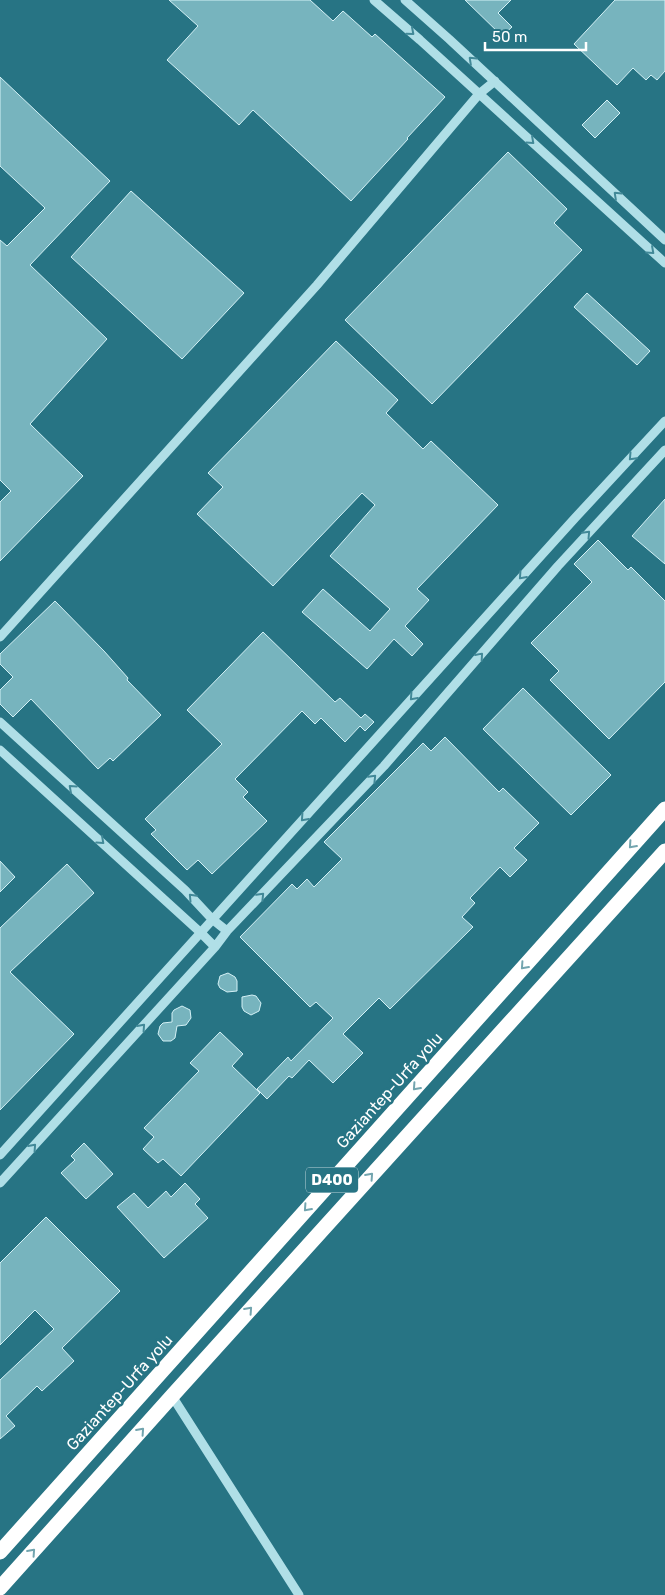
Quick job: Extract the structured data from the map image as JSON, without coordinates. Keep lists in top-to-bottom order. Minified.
{"streets":{"highway":["Gaziantep-Urfa yolu","D400"]},"scale_bar":"50 m"}
